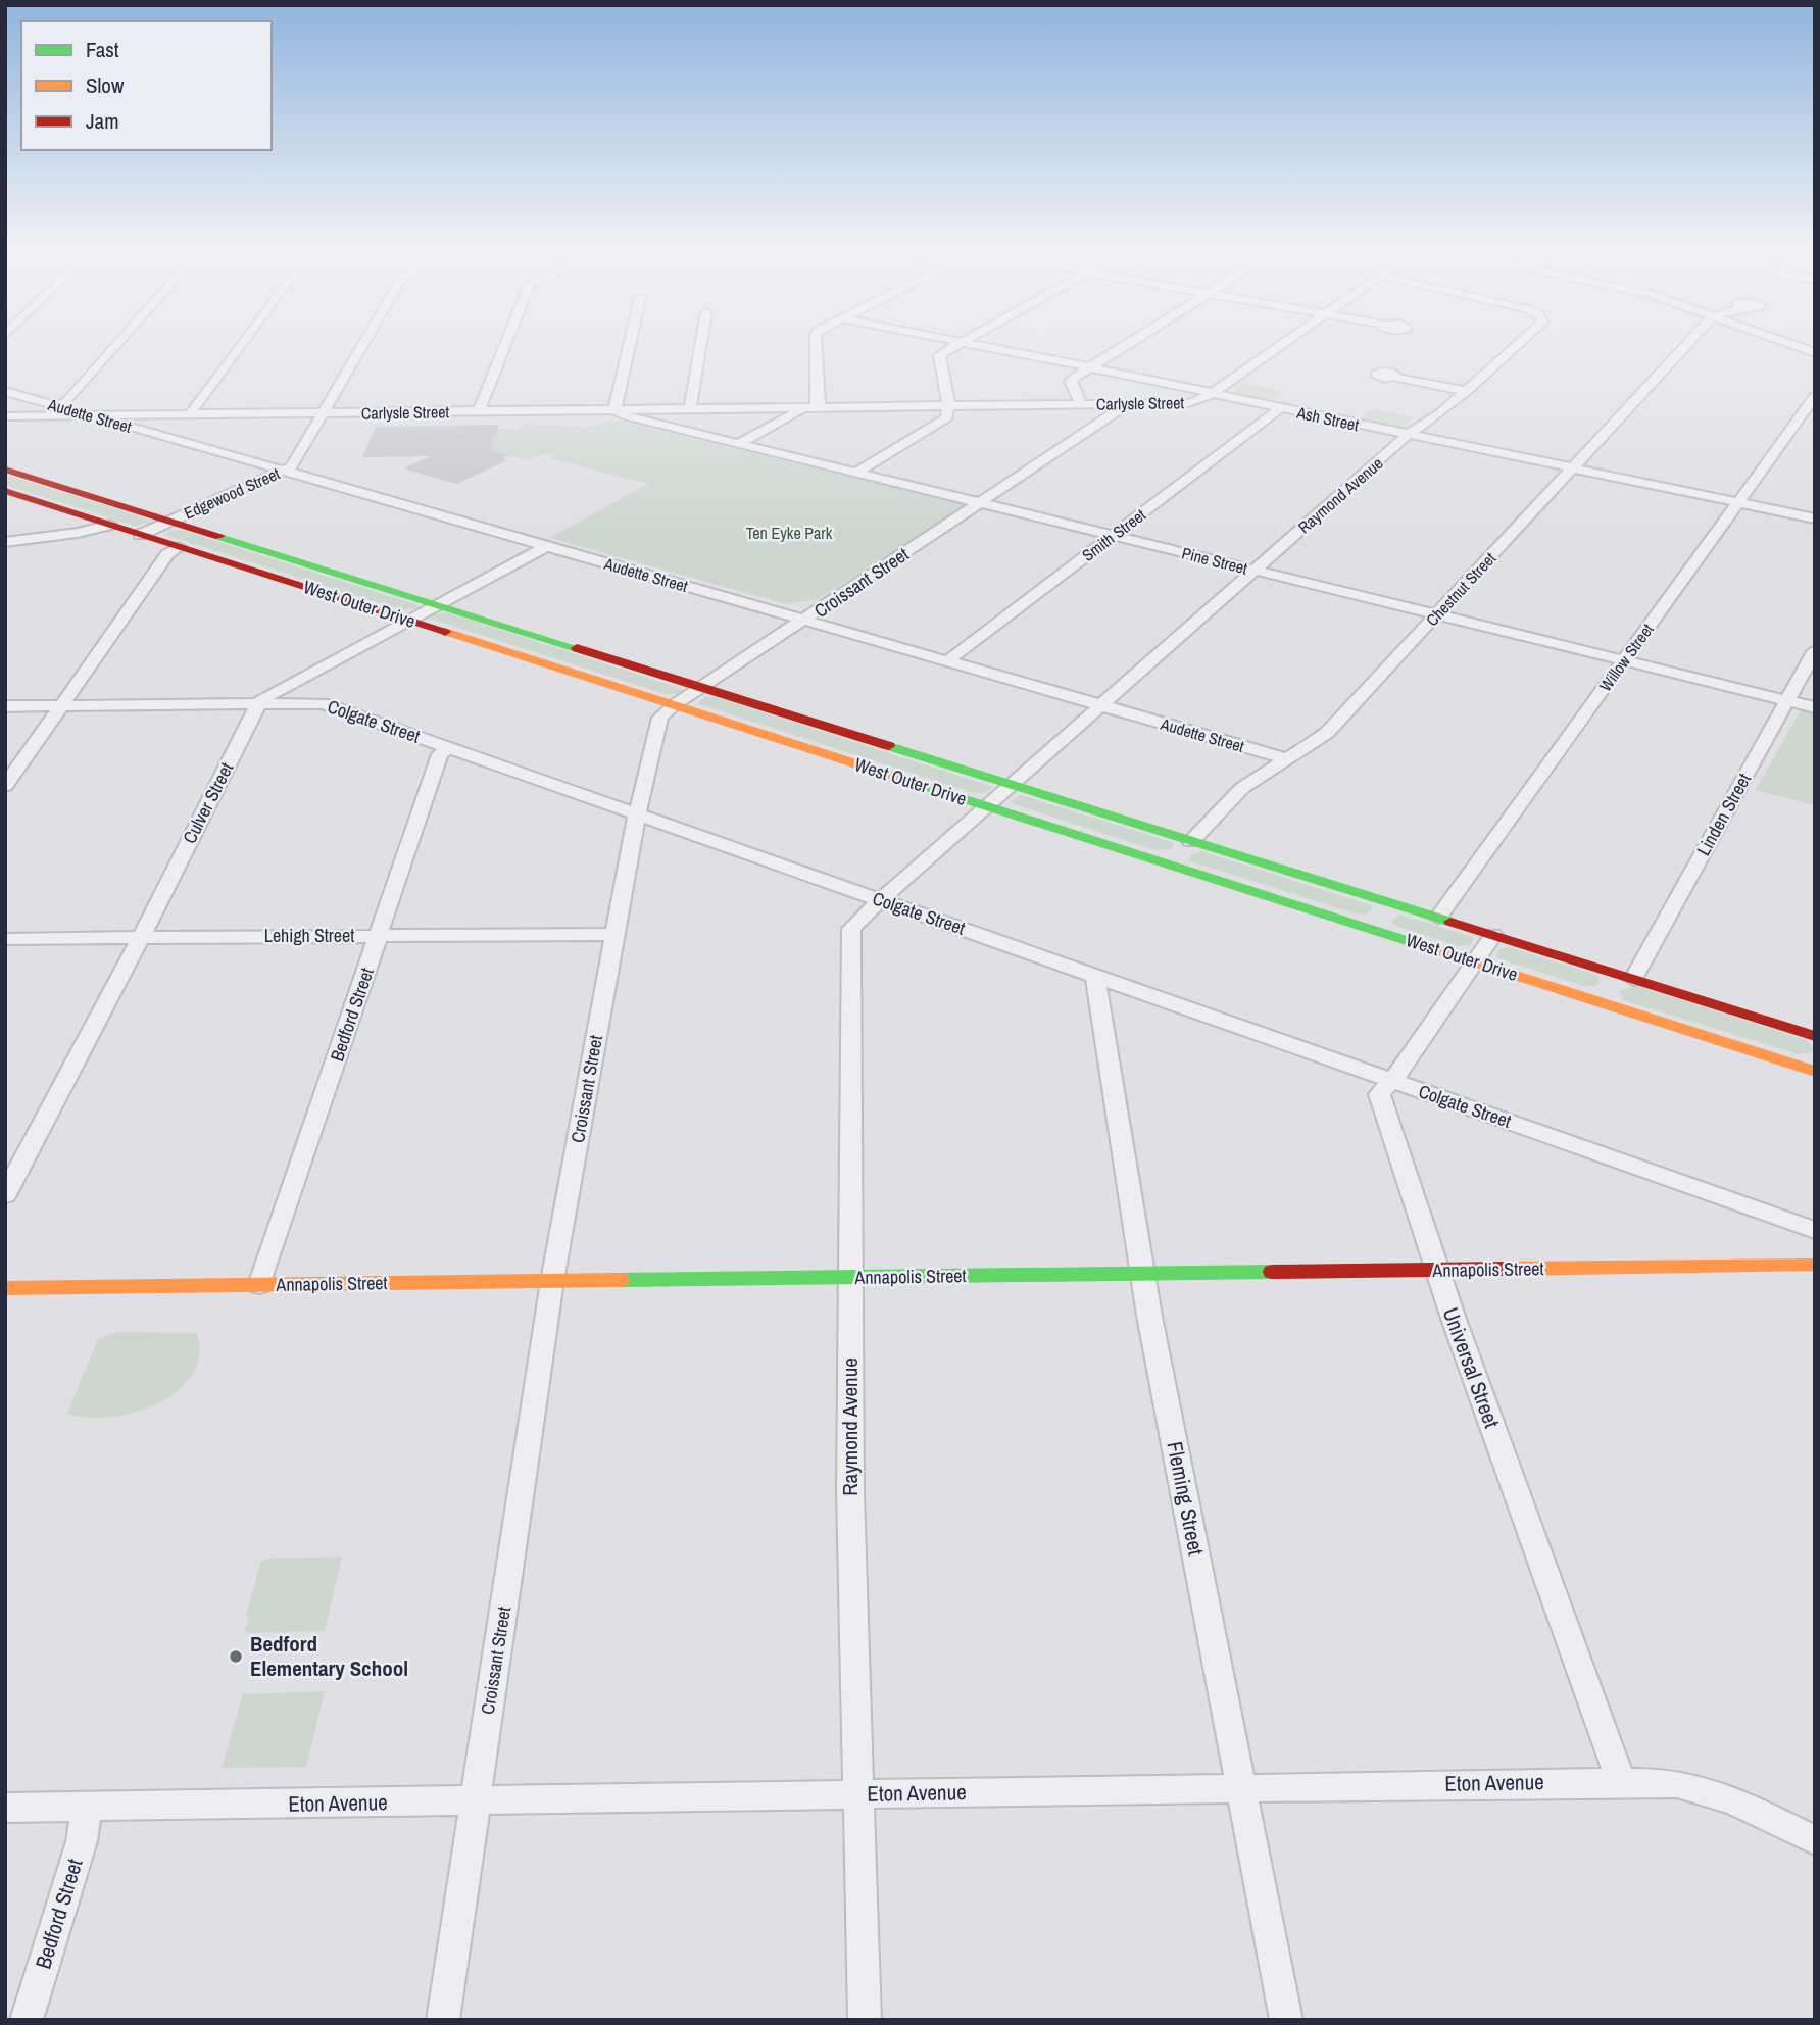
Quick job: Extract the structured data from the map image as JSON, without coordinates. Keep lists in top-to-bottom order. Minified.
{"streets":{"main road":["West Outer Drive","Annapolis Street"],"street":["Carlysle Street","Audette Street","Ash Street","Edgewood Street","Raymond Avenue","Smith Street","Pine Street","Croissant Street","Chestnut Street","Willow Street","Colgate Street","Culver Street","Linden Street","Lehigh Street","Bedford Street","Universal Street","Fleming Street","Eton Avenue"]},"crossings":[["Carlysle Street","Audette Street"],["Carlysle Street","Ash Street"],["Carlysle Street","Edgewood Street"],["Carlysle Street","Pine Street"],["Carlysle Street","Croissant Street"],["Audette Street","Edgewood Street"],["Audette Street","Raymond Avenue"],["Audette Street","Smith Street"],["Audette Street","Croissant Street"],["Audette Street","Chestnut Street"],["Ash Street","Raymond Avenue"],["Ash Street","Smith Street"],["Ash Street","Chestnut Street"],["Ash Street","Willow Street"],["Edgewood Street","West Outer Drive"],["Edgewood Street","Colgate Street"],["Raymond Avenue","Pine Street"],["Raymond Avenue","West Outer Drive"],["Raymond Avenue","Colgate Street"],["Raymond Avenue","Annapolis Street"],["Raymond Avenue","Eton Avenue"],["Smith Street","Pine Street"],["Pine Street","Croissant Street"],["Pine Street","Chestnut Street"],["Pine Street","Willow Street"],["Pine Street","Linden Street"],["Croissant Street","West Outer Drive"],["Croissant Street","Colgate Street"],["Croissant Street","Lehigh Street"],["Croissant Street","Annapolis Street"],["Croissant Street","Eton Avenue"],["Chestnut Street","West Outer Drive"],["West Outer Drive","Willow Street"],["West Outer Drive","Linden Street"],["West Outer Drive","Universal Street"],["Colgate Street","Culver Street"],["Colgate Street","Bedford Street"],["Colgate Street","Universal Street"],["Colgate Street","Fleming Street"],["Culver Street","Lehigh Street"],["Lehigh Street","Bedford Street"],["Bedford Street","Annapolis Street"],["Bedford Street","Eton Avenue"],["Annapolis Street","Universal Street"],["Annapolis Street","Fleming Street"],["Universal Street","Eton Avenue"],["Fleming Street","Eton Avenue"]],"parks":["Ten Eyke Park"],"places":["Bedford Elementary School"],"legend":["Fast","Slow","Jam"]}
